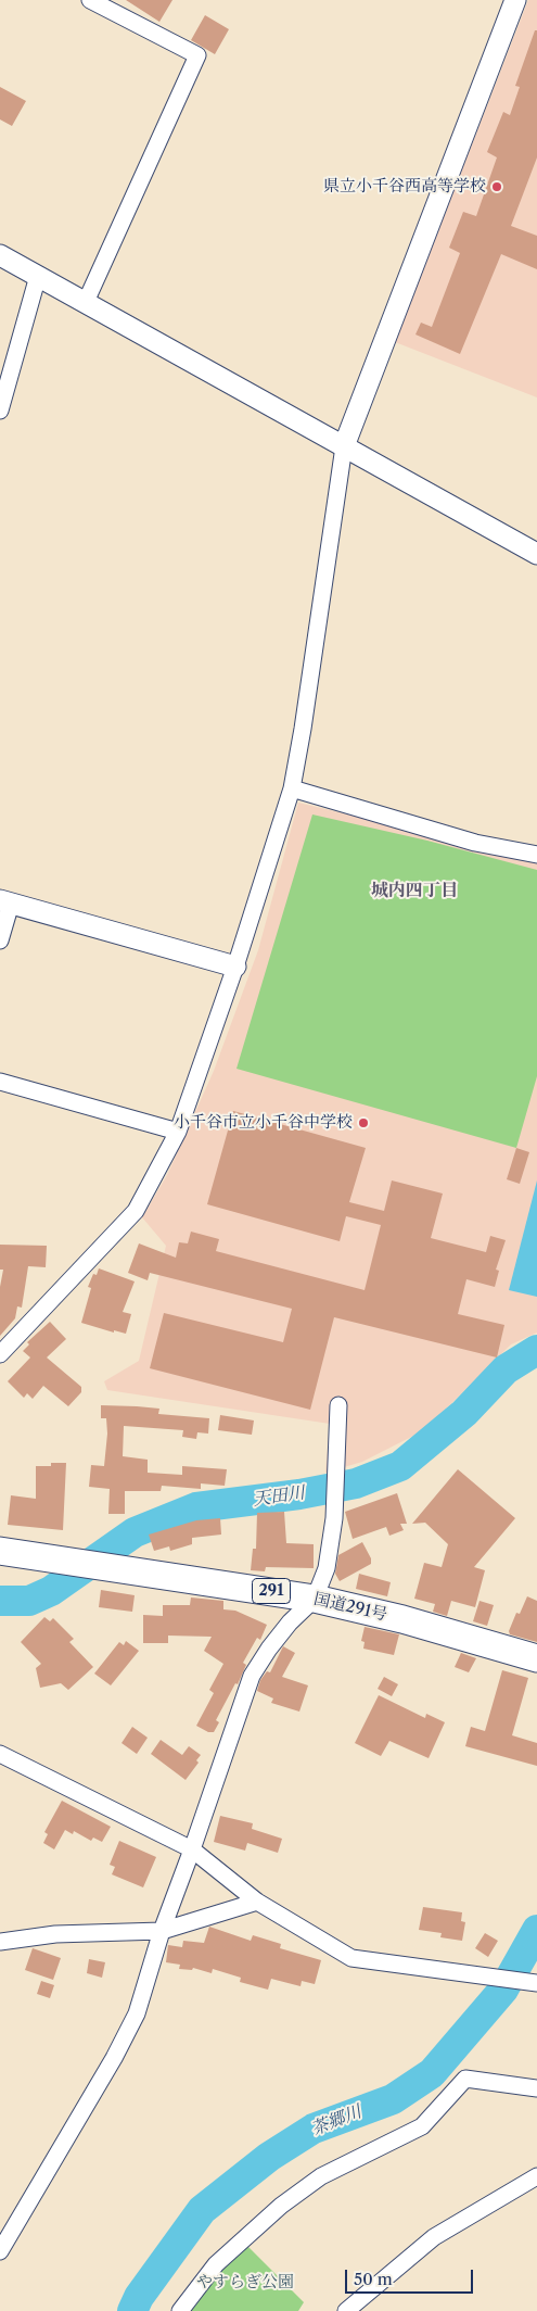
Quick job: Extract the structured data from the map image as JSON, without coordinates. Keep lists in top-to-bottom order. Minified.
{"streets":{"highway":["291","国道291号"]},"districts":["城内四丁目"],"water":["天田川","茶郷川"],"parks":["やすらぎ公園"],"places":["県立小千谷西高等学校","小千谷市立小千谷中学校"],"scale_bar":"50 m"}
